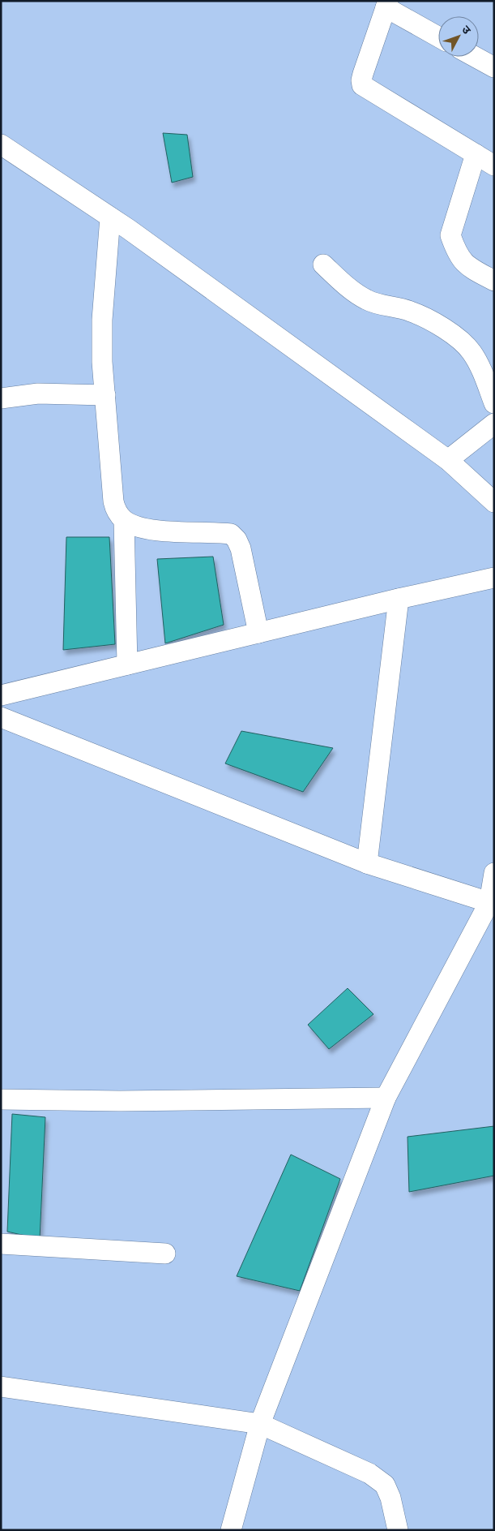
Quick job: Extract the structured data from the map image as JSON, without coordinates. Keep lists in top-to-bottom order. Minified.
{"north":"top right"}
